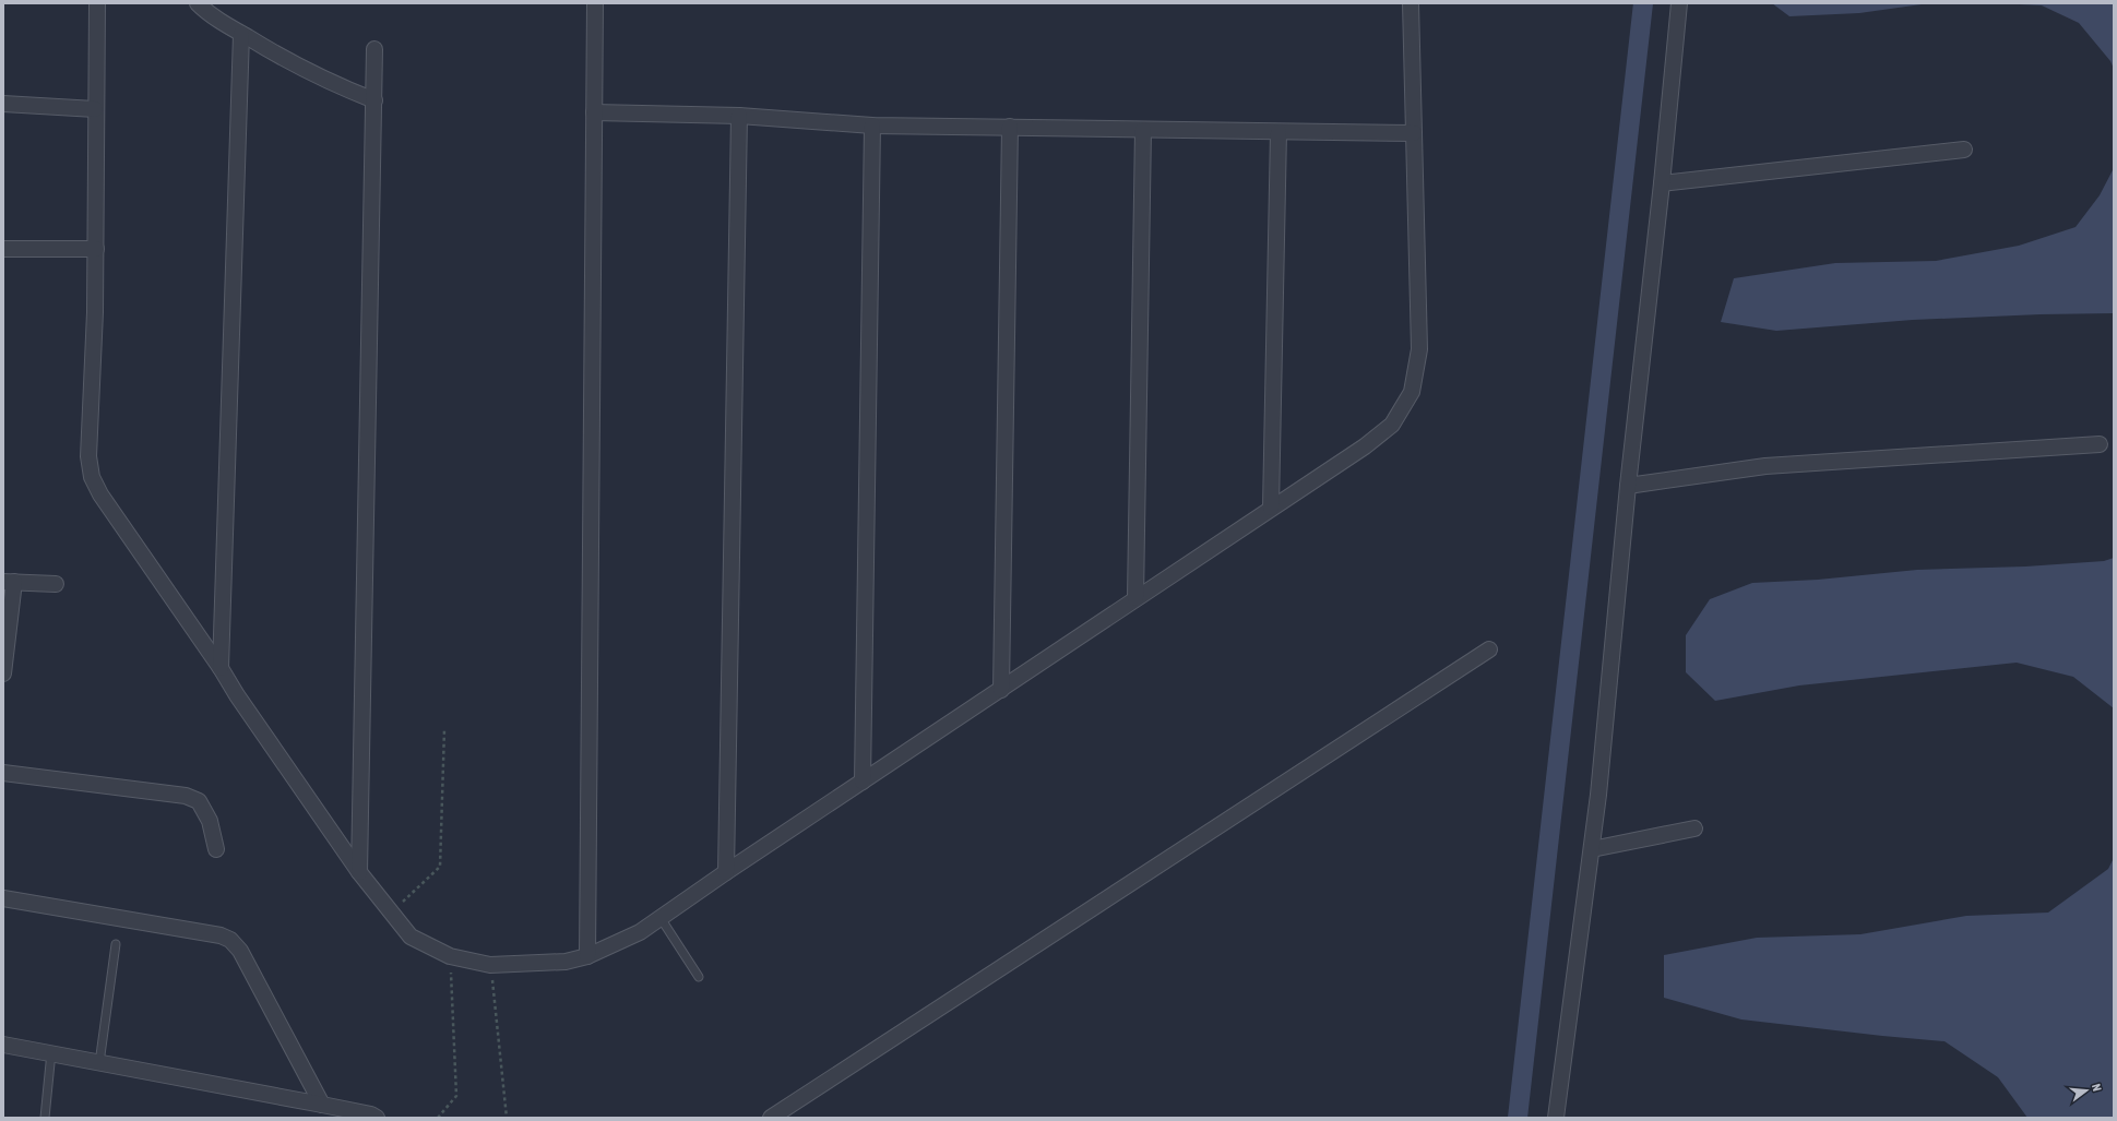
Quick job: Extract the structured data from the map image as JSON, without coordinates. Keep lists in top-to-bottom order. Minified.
{"north":"right"}
